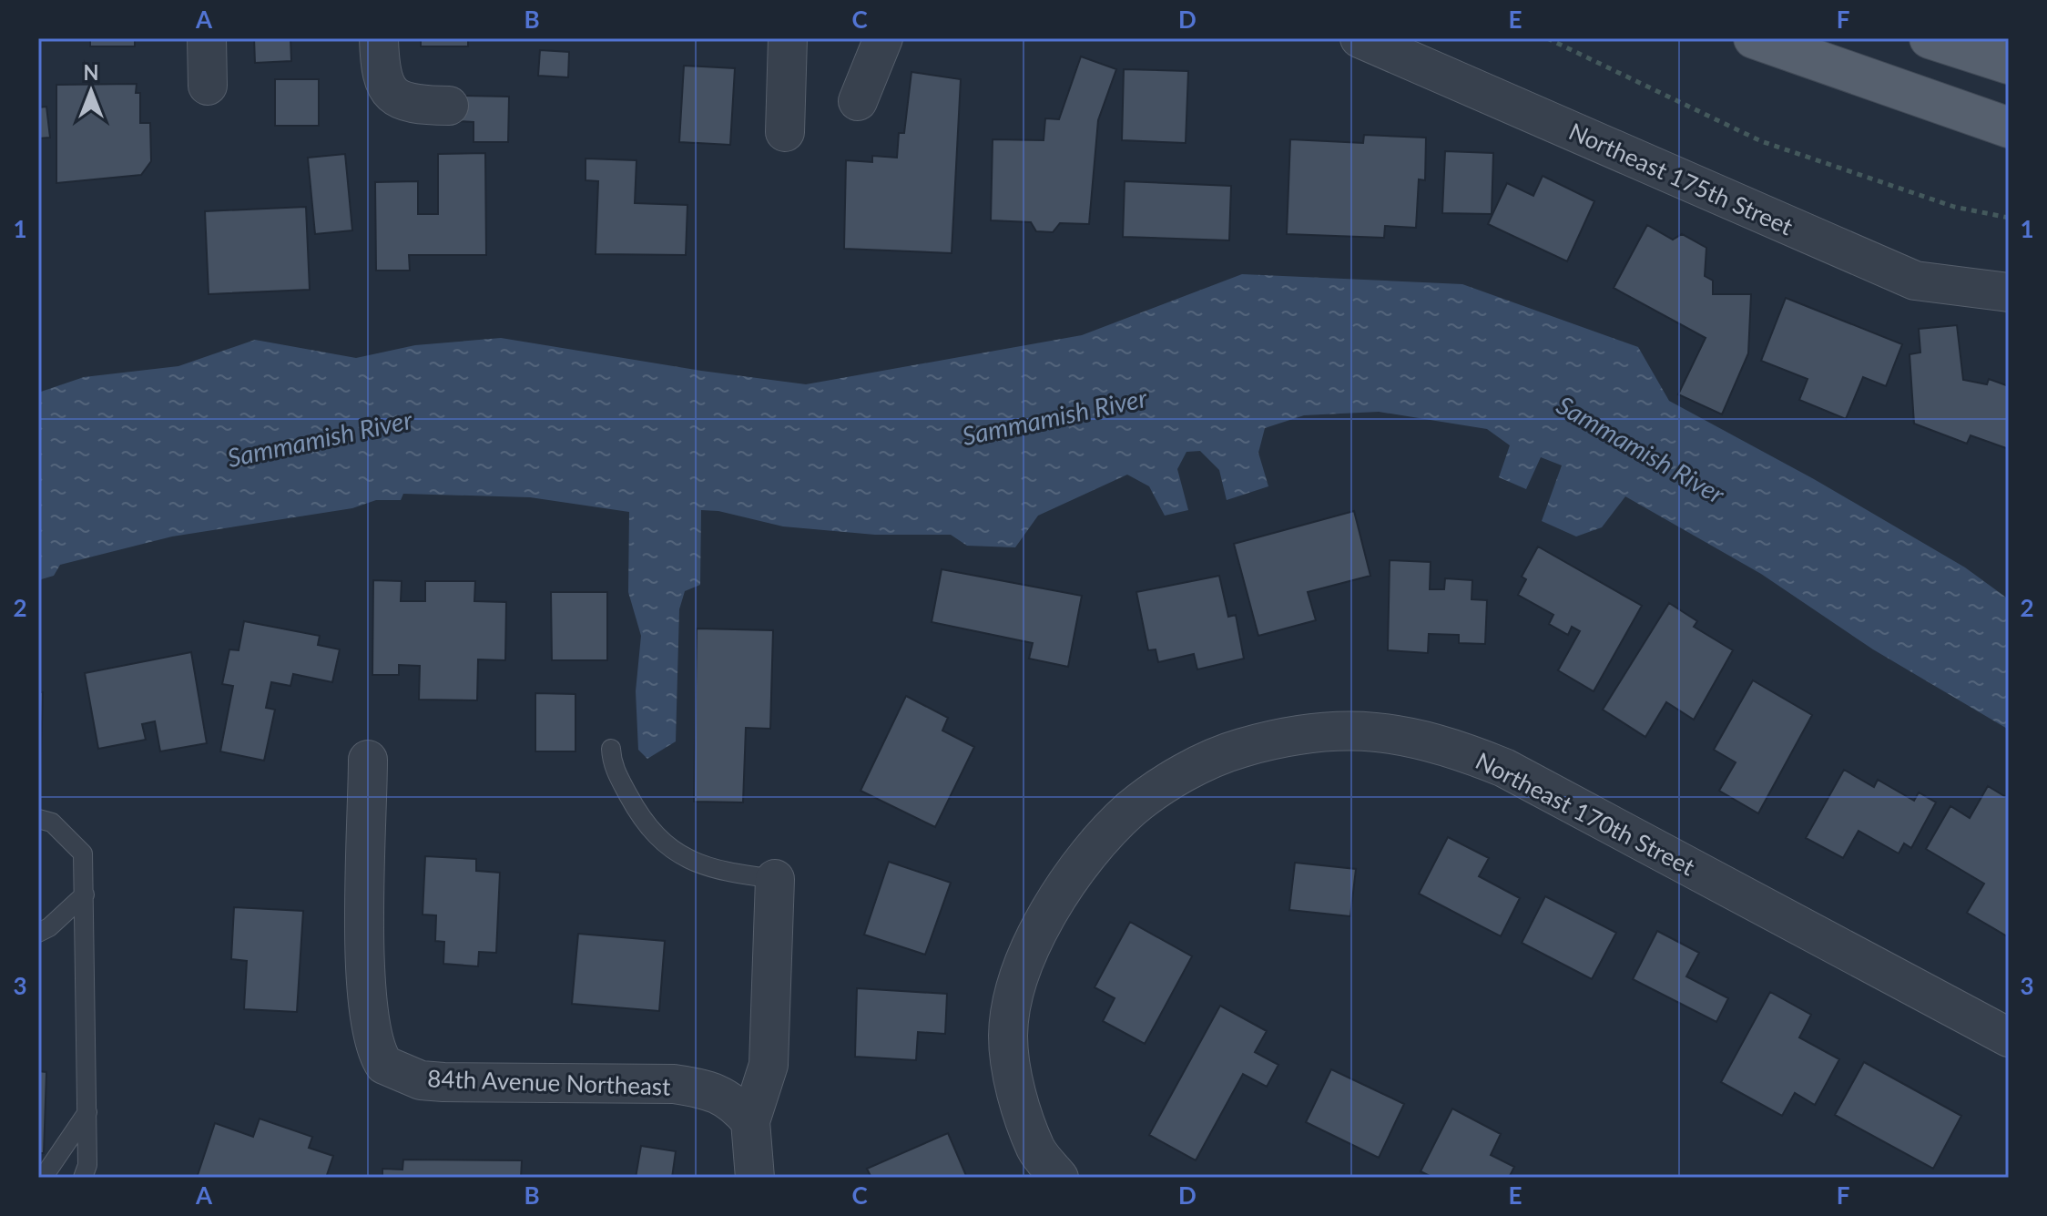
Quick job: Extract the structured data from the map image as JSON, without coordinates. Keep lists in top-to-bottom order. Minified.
{"streets":{"street":["Northeast 175th Street","Northeast 170th Street","84th Avenue Northeast"]},"water":["Sammamish River"],"north":"top","grid":{"columns":["A","B","C","D","E","F"],"rows":["1","2","3"]}}
